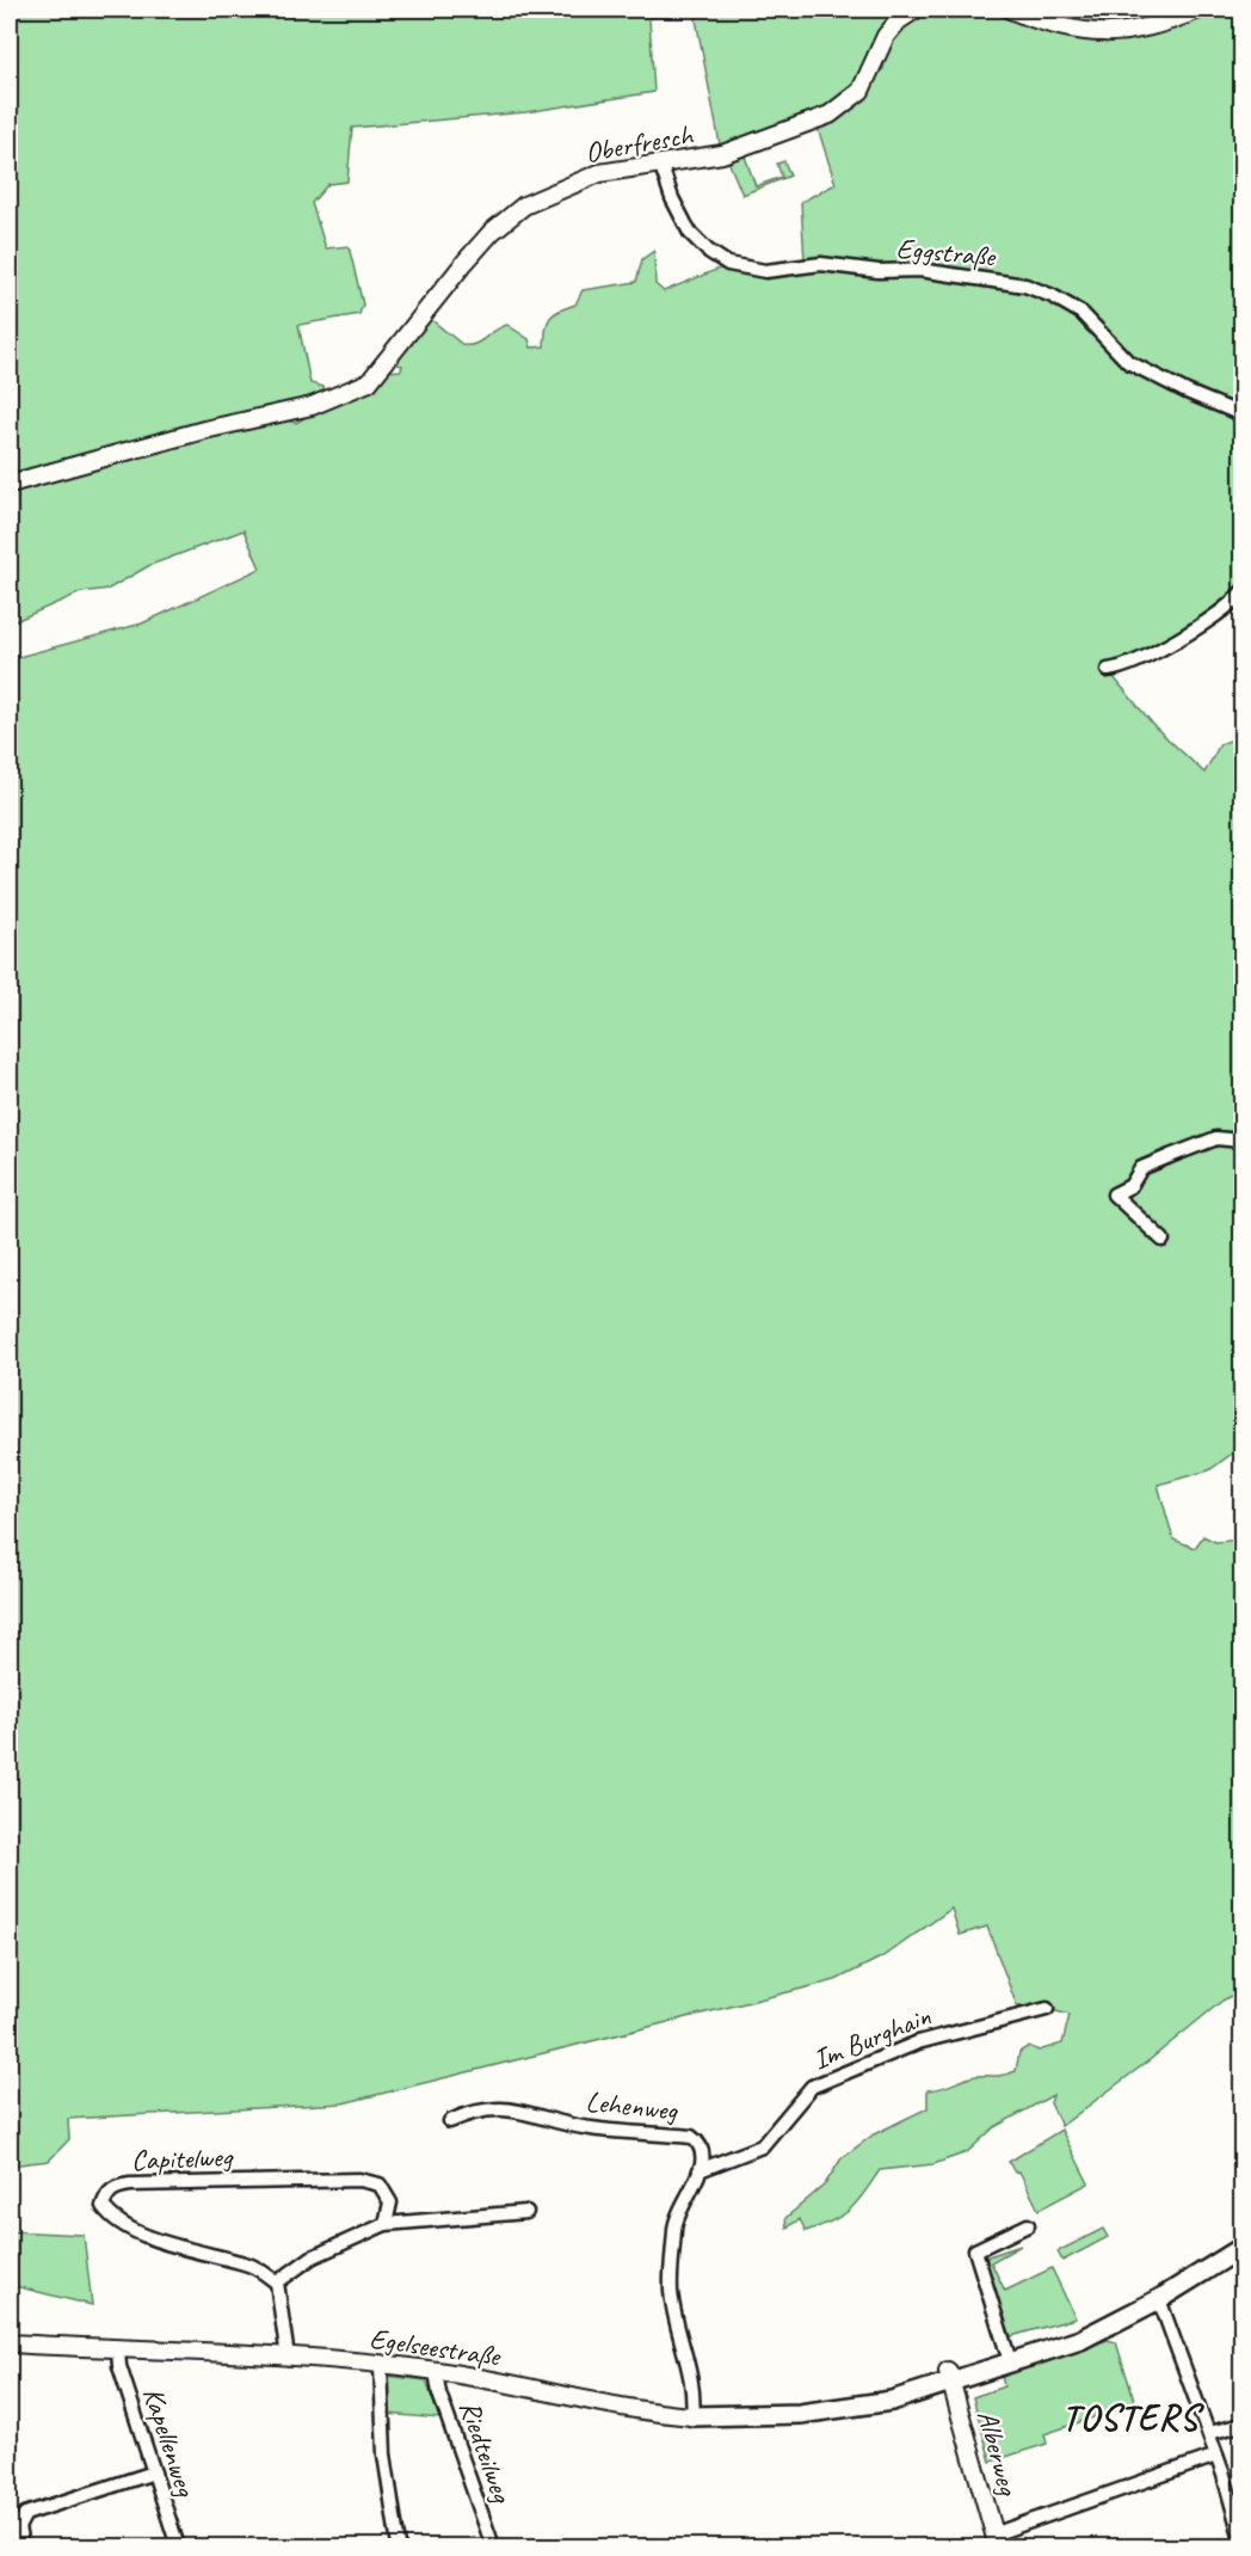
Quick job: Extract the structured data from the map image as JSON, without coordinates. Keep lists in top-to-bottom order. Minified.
{"streets":{"main road":["Egelseestraße"],"street":["Oberfresch","Eggstraße","Im Burghain","Lehenweg","Capitelweg","Kapellenweg","Riedteilweg","Alberweg"]},"crossings":[["Oberfresch","Eggstraße"],["Im Burghain","Lehenweg"],["Egelseestraße","Kapellenweg"],["Egelseestraße","Riedteilweg"],["Egelseestraße","Alberweg"]],"districts":["TOSTERS"]}
